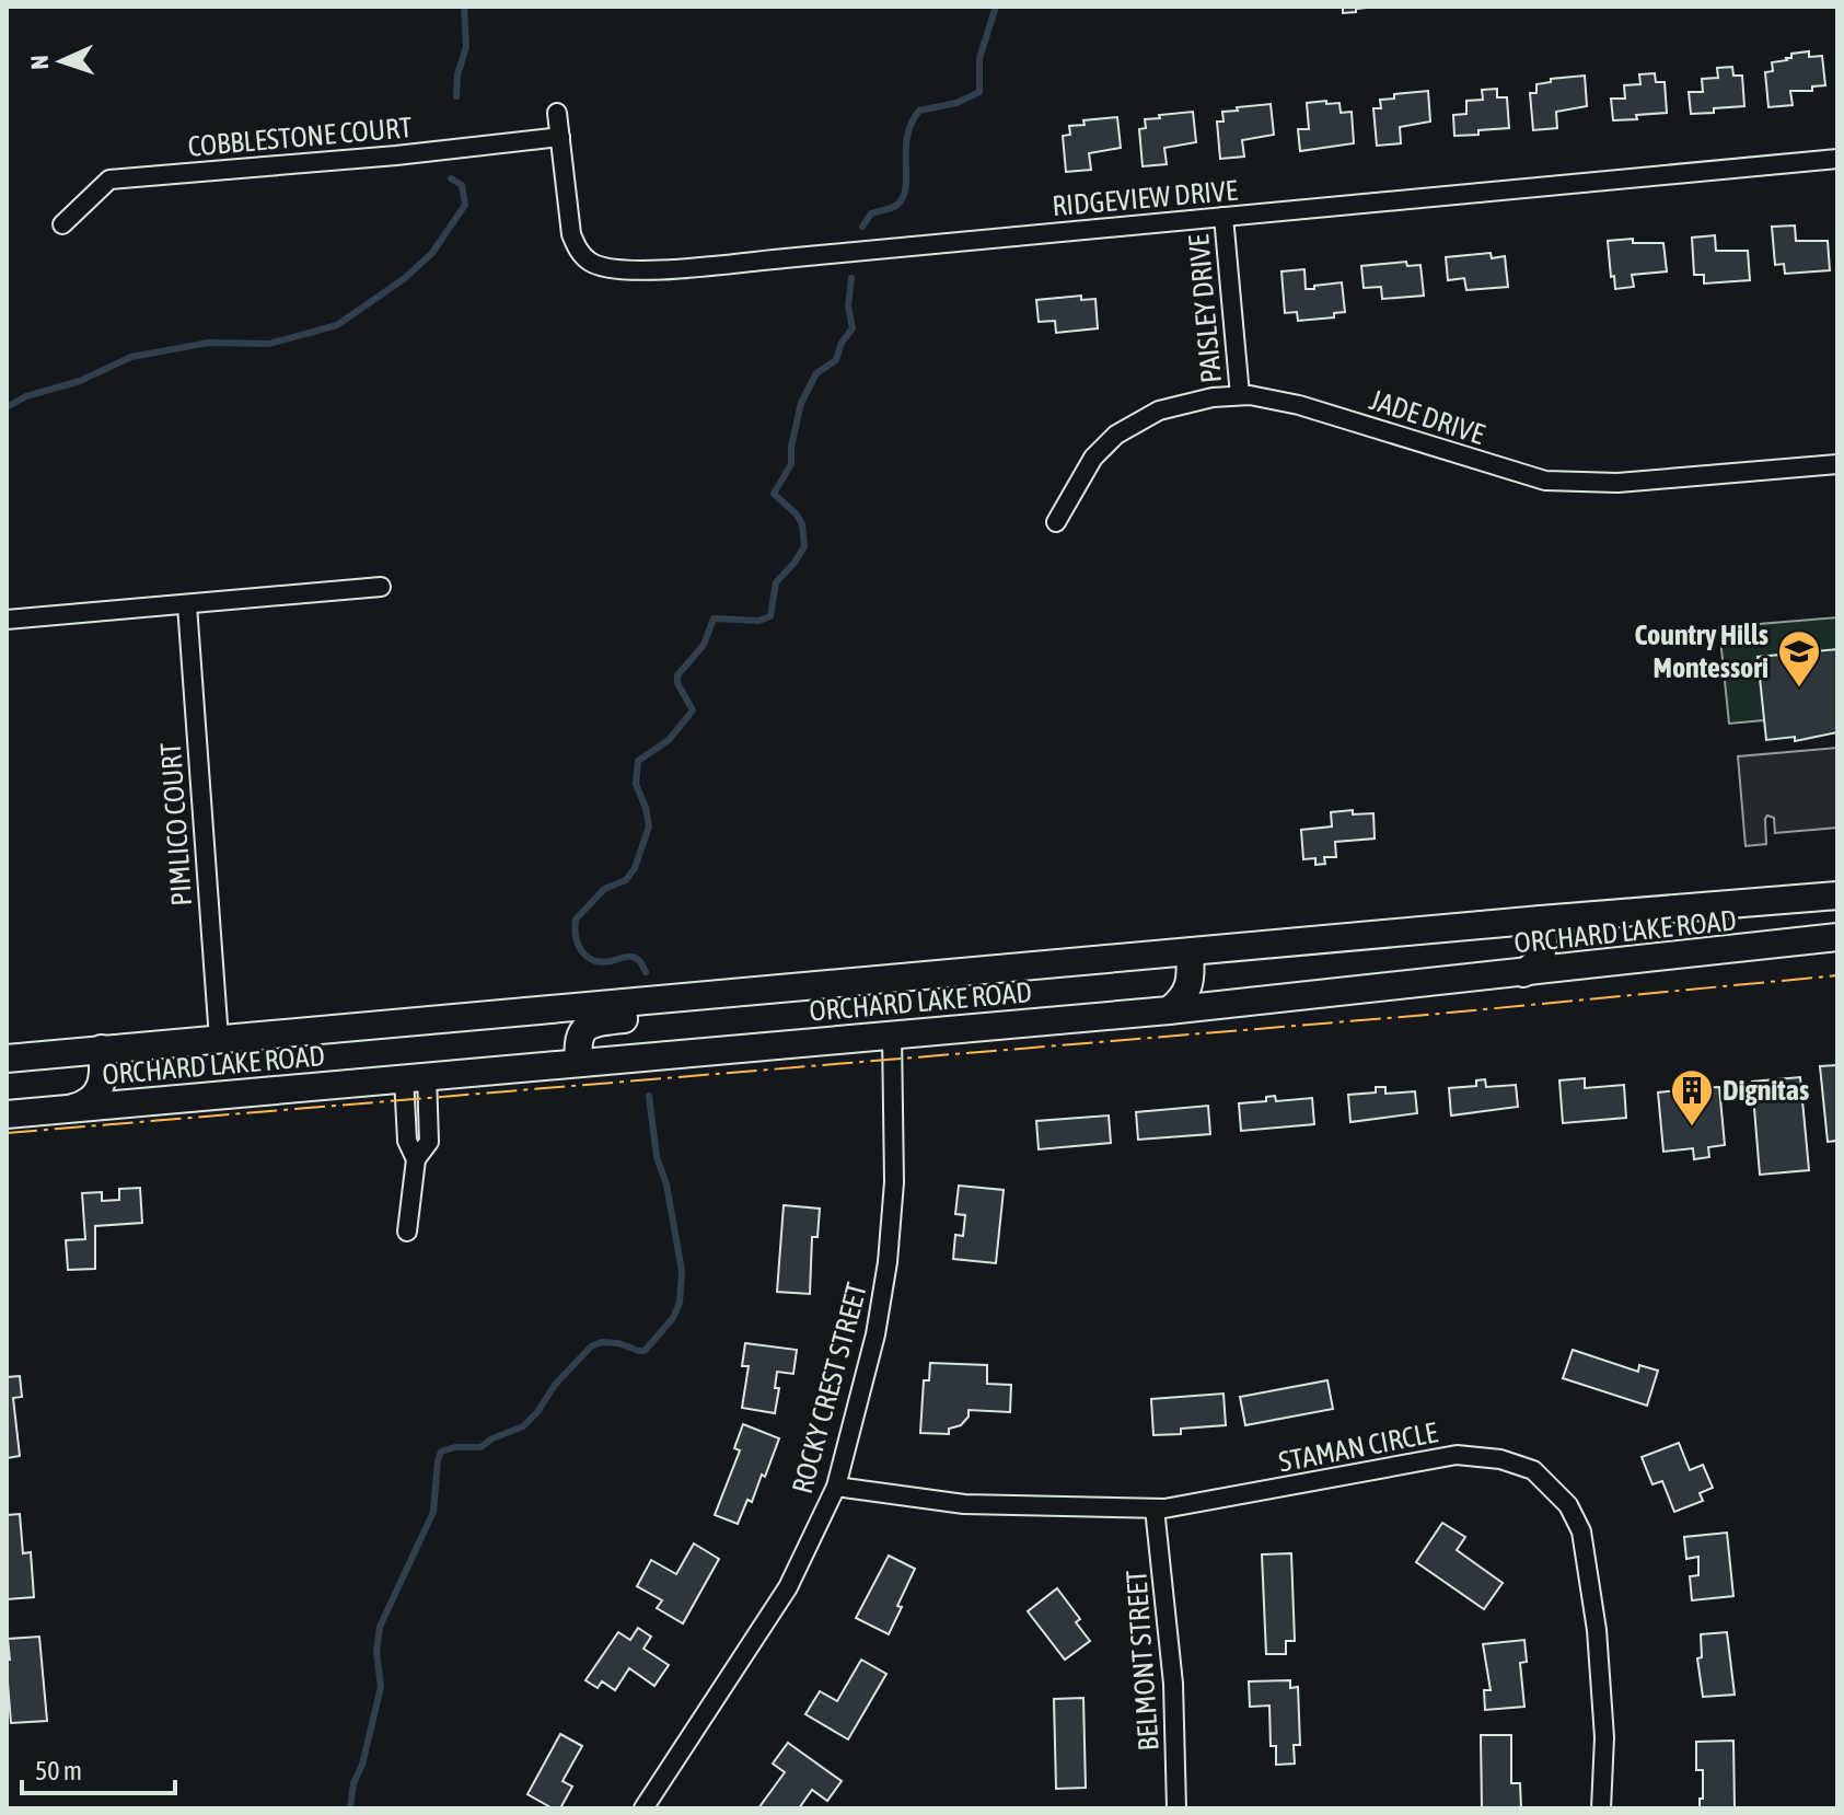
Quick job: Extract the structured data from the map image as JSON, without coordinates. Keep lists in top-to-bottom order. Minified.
{"streets":{"main road":["ORCHARD LAKE ROAD"],"street":["COBBLESTONE COURT","RIDGEVIEW DRIVE","PAISLEY DRIVE","JADE DRIVE","PIMLICO COURT","ROCKY CREST STREET","STAMAN CIRCLE","BELMONT STREET"]},"crossings":[["COBBLESTONE COURT","RIDGEVIEW DRIVE"],["RIDGEVIEW DRIVE","PAISLEY DRIVE"],["PAISLEY DRIVE","JADE DRIVE"],["PIMLICO COURT","ORCHARD LAKE ROAD"],["ORCHARD LAKE ROAD","ROCKY CREST STREET"],["ROCKY CREST STREET","STAMAN CIRCLE"],["STAMAN CIRCLE","BELMONT STREET"]],"places":{"school or university":["Country Hills Montessori"],"building":["Dignitas"]},"scale_bar":"50 m","north":"left"}
